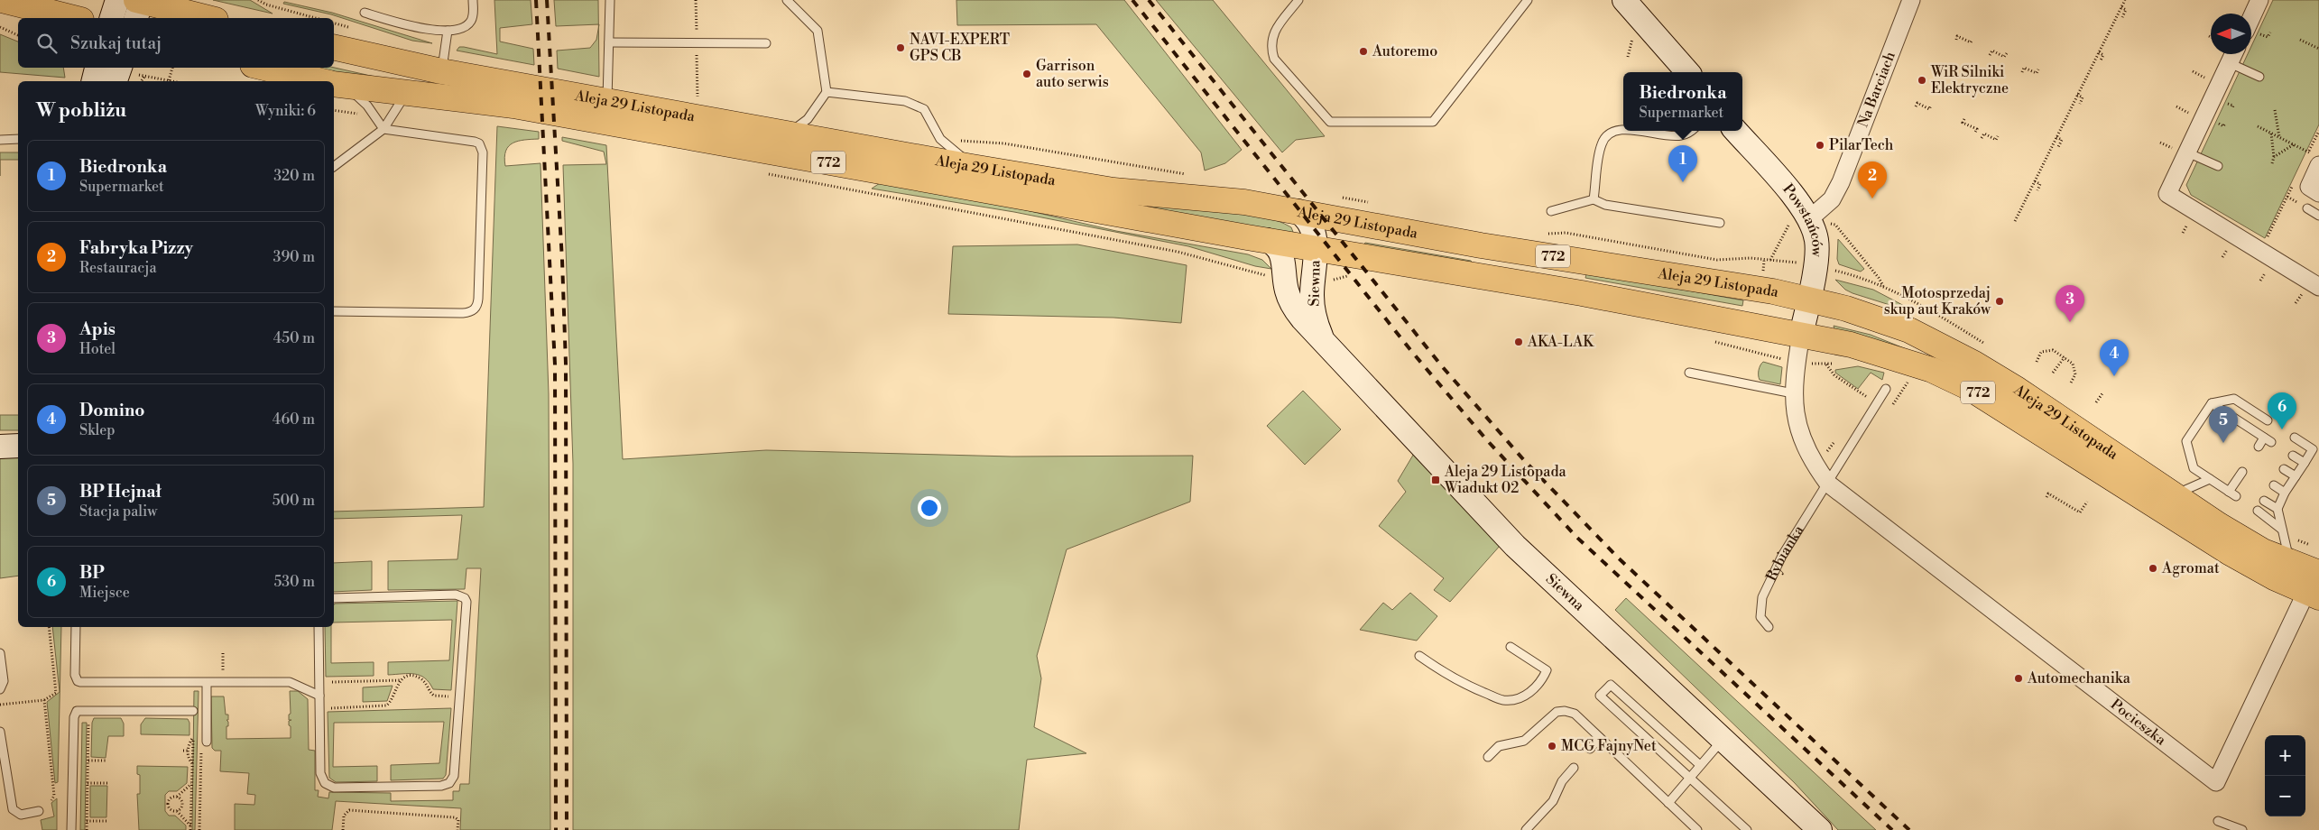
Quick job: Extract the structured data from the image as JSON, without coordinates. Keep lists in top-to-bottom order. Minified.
{"streets":{"main road":["Aleja 29 Listopada","772"],"street":["Na Barciach","Powstańców","Siewna","Pocieszka"],"lane":["Rybianka"]},"crossings":[["Na Barciach","Powstańców"],["Aleja 29 Listopada","Powstańców"],["Aleja 29 Listopada","Siewna"],["Aleja 29 Listopada","Pocieszka"],["Rybianka","Pocieszka"]],"places":{"other":["NAVI-EXPERT GPS CB","Autoremo","Garrison auto serwis","WiR Silniki Elektryczne","PilarTech","Motosprzedaj skup aut Kraków","AKA-LAK","Agromat","Automechanika","MCG FajnyNet"],"transit":["Aleja 29 Listopada Wiadukt 02"]},"north":"left","page":{"search":"Szukaj tutaj","popup":["Biedronka","Supermarket"],"heading":["W pobliżu","Wyniki: 6"],"list":[{"mark":"1","name":"Biedronka","note":"Supermarket","value":"320 m"},{"mark":"2","name":"Fabryka Pizzy","note":"Restauracja","value":"390 m"},{"mark":"3","name":"Apis","note":"Hotel","value":"450 m"},{"mark":"4","name":"Domino","note":"Sklep","value":"460 m"},{"mark":"5","name":"BP Hejnał","note":"Stacja paliw","value":"500 m"},{"mark":"6","name":"BP","note":"Miejsce","value":"530 m"}],"pins":["1","2","3","4","6","5"],"map_buttons":["+","−"]}}
